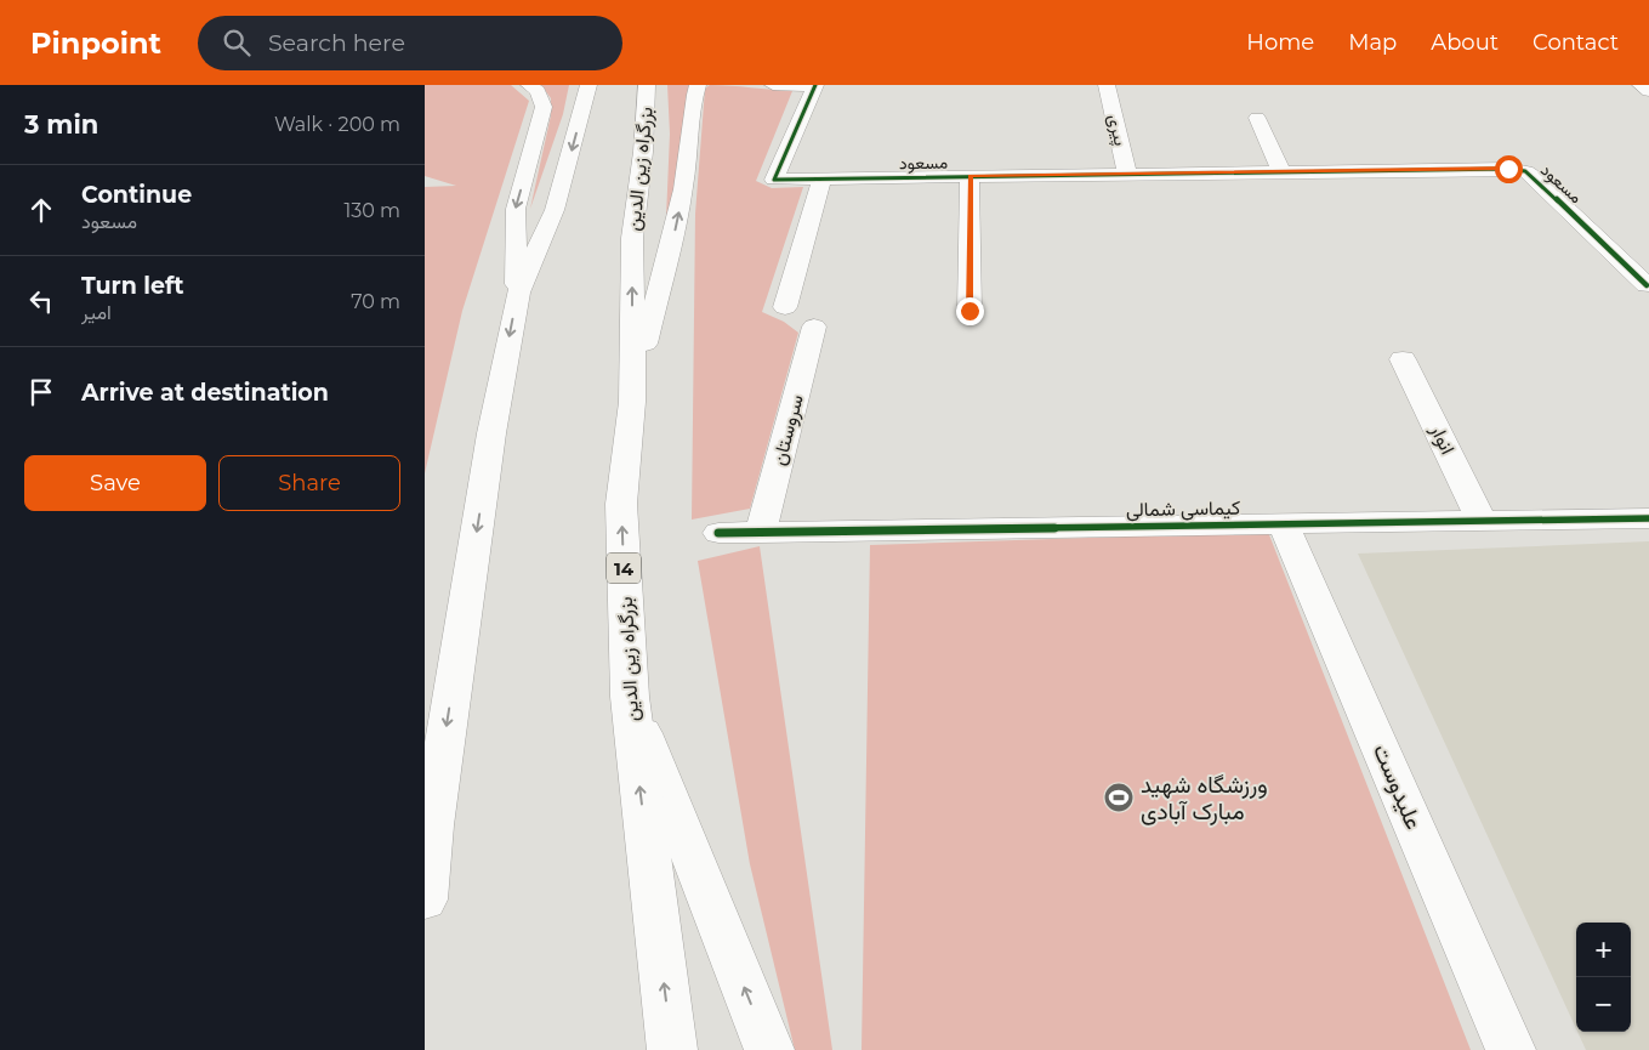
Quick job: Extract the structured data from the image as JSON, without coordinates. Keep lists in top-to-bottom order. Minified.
{"streets":{"main road":["پیری","مسعود","بزرگراه زین الدین","سروستان","انوار","کیماسی شمالی","14","علیدوست"]},"crossings":[["پیری","مسعود"],["سروستان","کیماسی شمالی"],["انوار","کیماسی شمالی"],["کیماسی شمالی","علیدوست"]],"places":{"sports":["ورزشگاه شهید مبارک آبادی"]},"page":{"header":"Pinpoint","search":"Search here","nav":["Home","Map","About","Contact"],"heading":["3 min","Walk · 200 m"],"list":[["Continue","مسعود","130 m"],["Turn left","امیر","70 m"],"Arrive at destination"],"buttons":["Save","Share"],"map_buttons":["+","−"]}}
